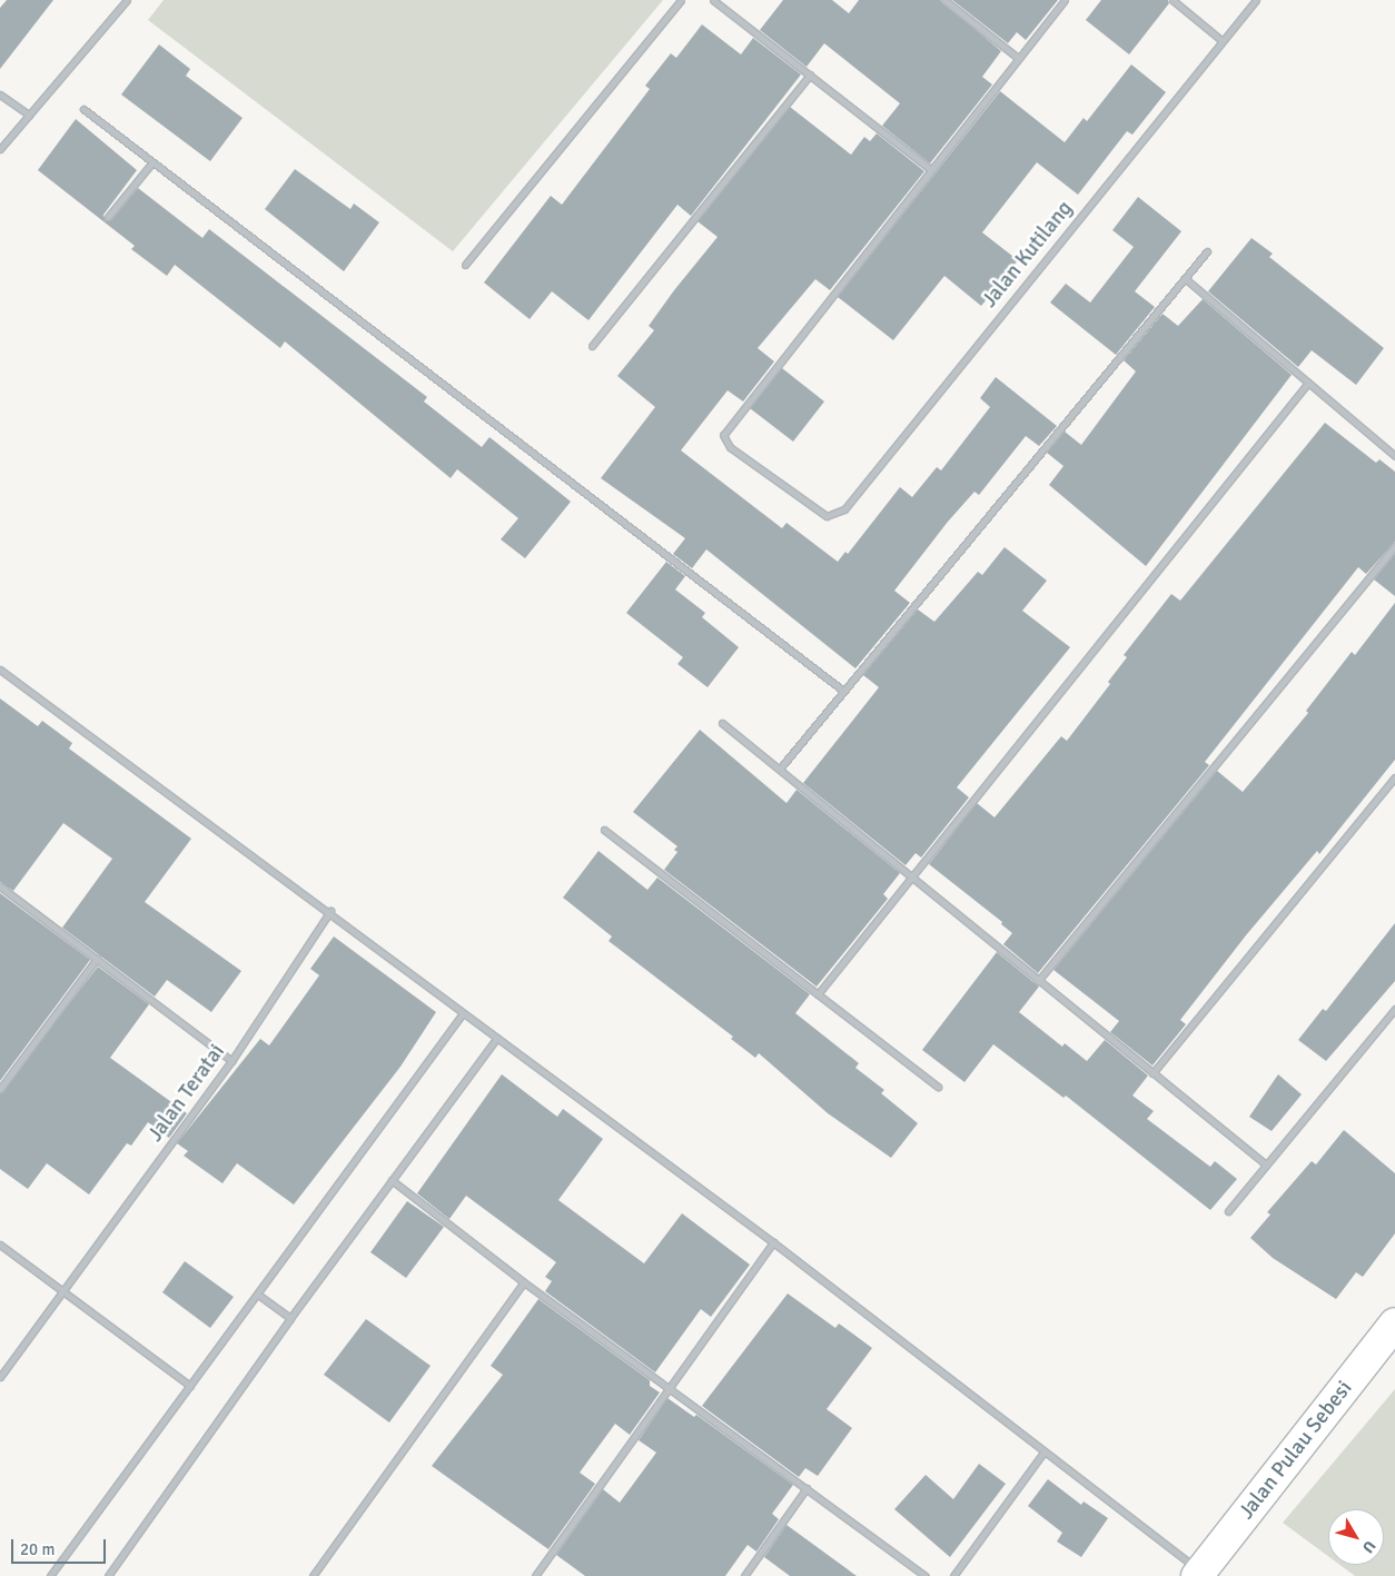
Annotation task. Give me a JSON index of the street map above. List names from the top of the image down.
{
  "streets": {
    "street": ["Jalan Kutilang", "Jalan Teratai", "Jalan Pulau Sebesi"]
  },
  "scale_bar": "20 m",
  "north": "bottom right"
}
